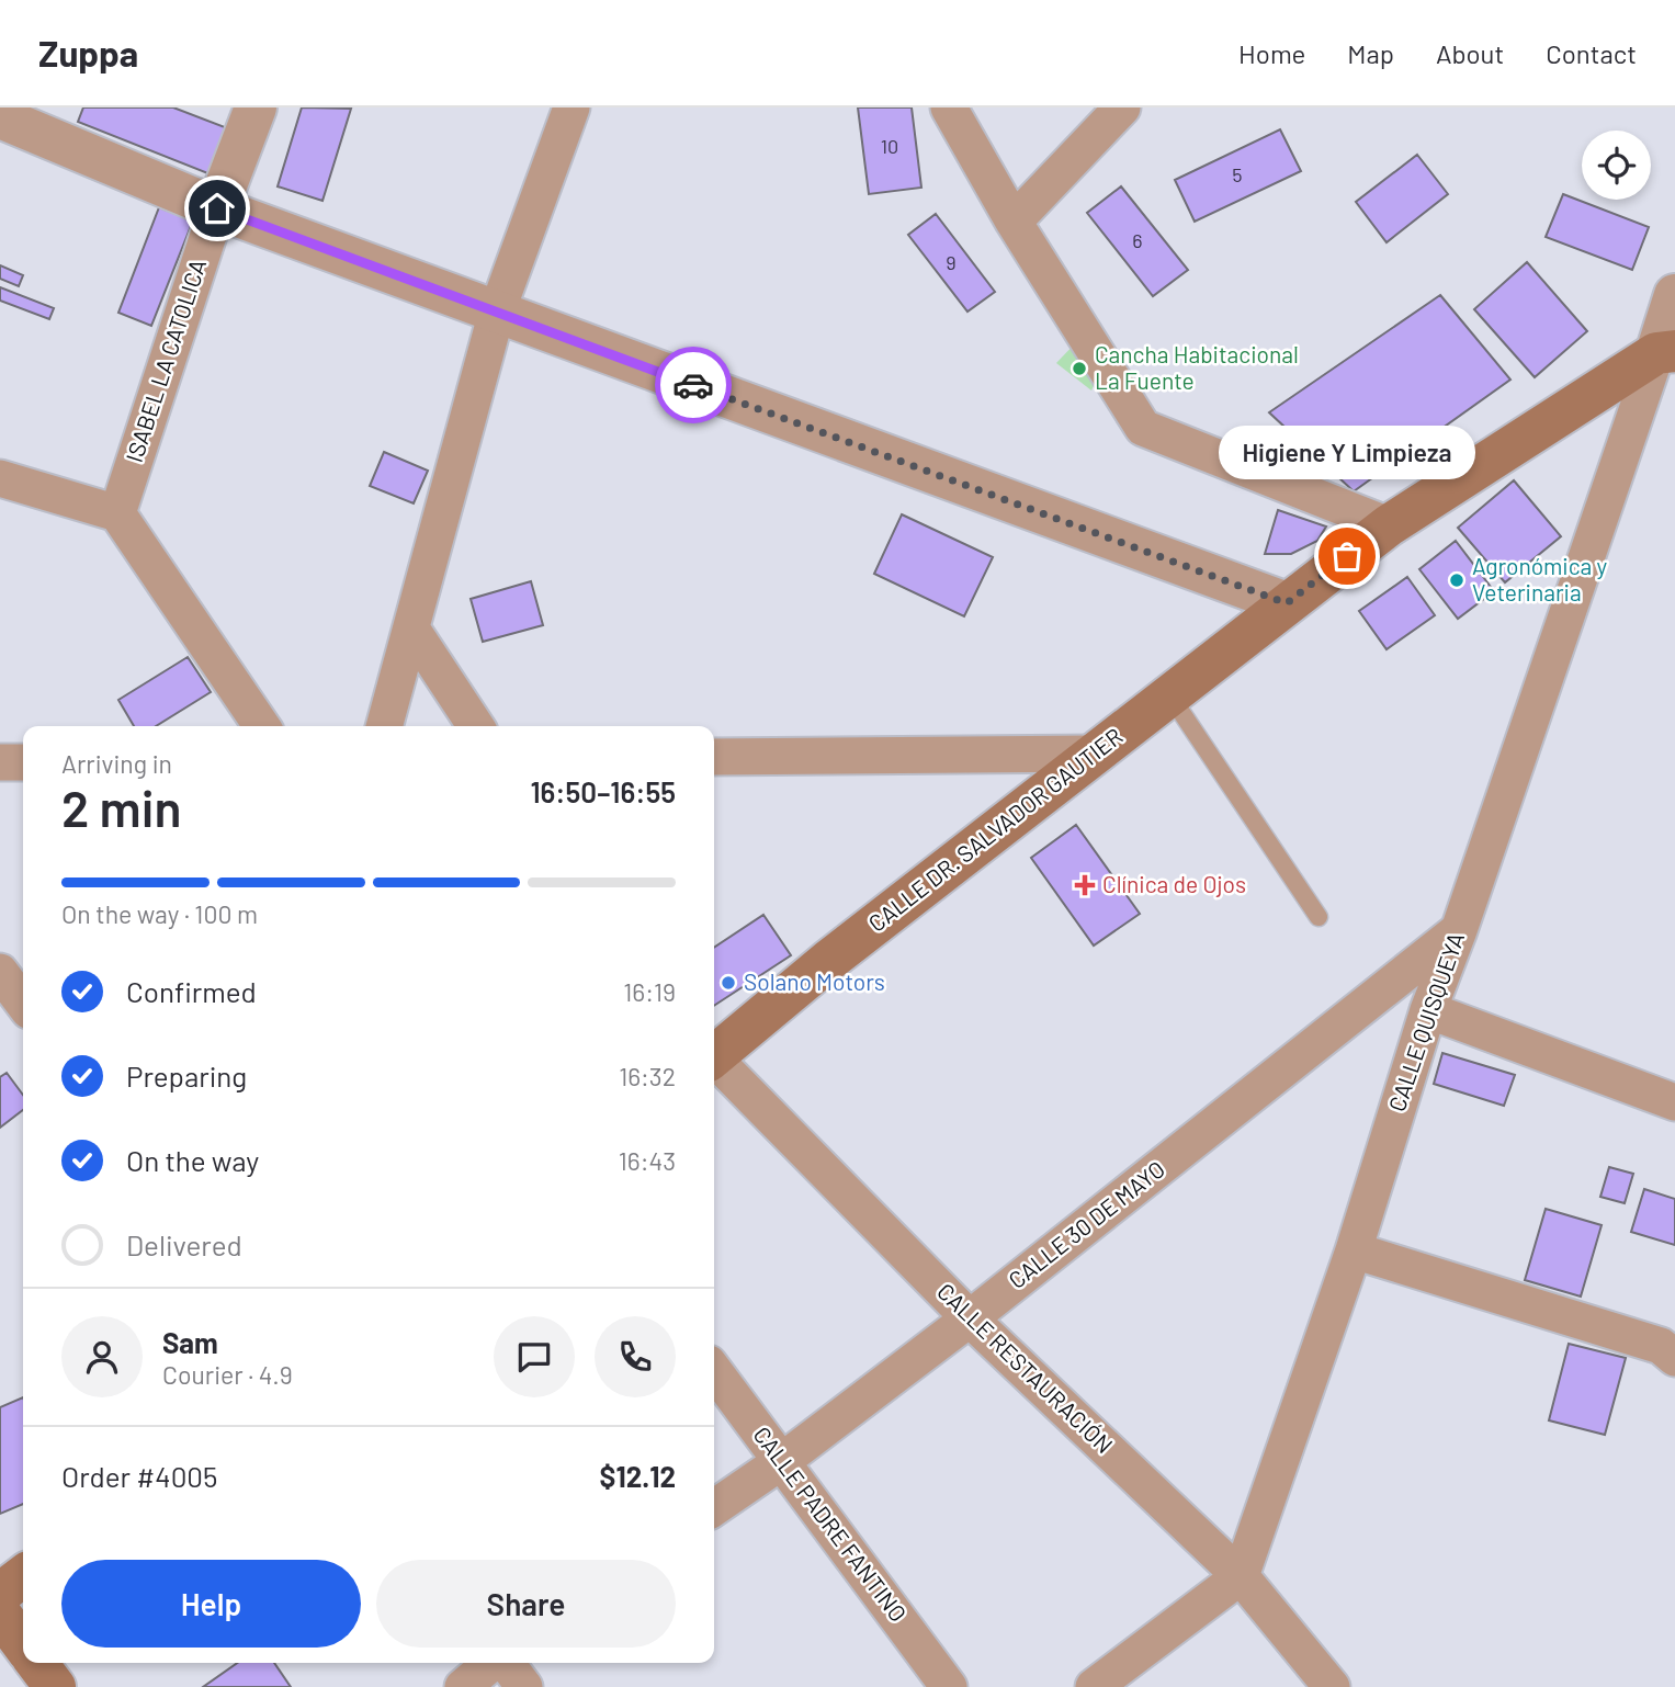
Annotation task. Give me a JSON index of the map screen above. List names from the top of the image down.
{
  "streets": {
    "main road": ["CALLE DR. SALVADOR GAUTIER"],
    "street": [
      "ISABEL LA CATOLICA",
      "CALLE QUISQUEYA",
      "CALLE 30 DE MAYO",
      "CALLE RESTAURACIÓN",
      "CALLE PADRE FANTINO"
    ]
  },
  "crossings": [
    ["CALLE DR. SALVADOR GAUTIER", "CALLE QUISQUEYA"],
    ["CALLE QUISQUEYA", "CALLE 30 DE MAYO"],
    ["CALLE QUISQUEYA", "CALLE RESTAURACIÓN"],
    ["CALLE 30 DE MAYO", "CALLE RESTAURACIÓN"],
    ["CALLE 30 DE MAYO", "CALLE PADRE FANTINO"]
  ],
  "places": {
    "other": [
      "Cancha Habitacional La Fuente",
      "Higiene Y Limpieza",
      "Agronómica y Veterinaria",
      "Solano Motors"
    ],
    "health": ["Clínica de Ojos"]
  },
  "house_numbers": [
    "10",
    "5",
    "6",
    "9"
  ],
  "page": {
    "header": "Zuppa",
    "nav": [
      "Home",
      "Map",
      "About",
      "Contact"
    ],
    "bubble": "Higiene Y Limpieza",
    "heading": ["2 min", "Arriving in", "16:50–16:55"],
    "panel": [
      "Sam",
      "Courier · 4.9",
      "Order #4005",
      "$12.12"
    ],
    "bar": "On the way · 100 m",
    "list": [
      ["Confirmed", "16:19"],
      ["Preparing", "16:32"],
      ["On the way", "16:43"],
      "Delivered"
    ],
    "buttons": ["Help", "Share"]
  }
}
